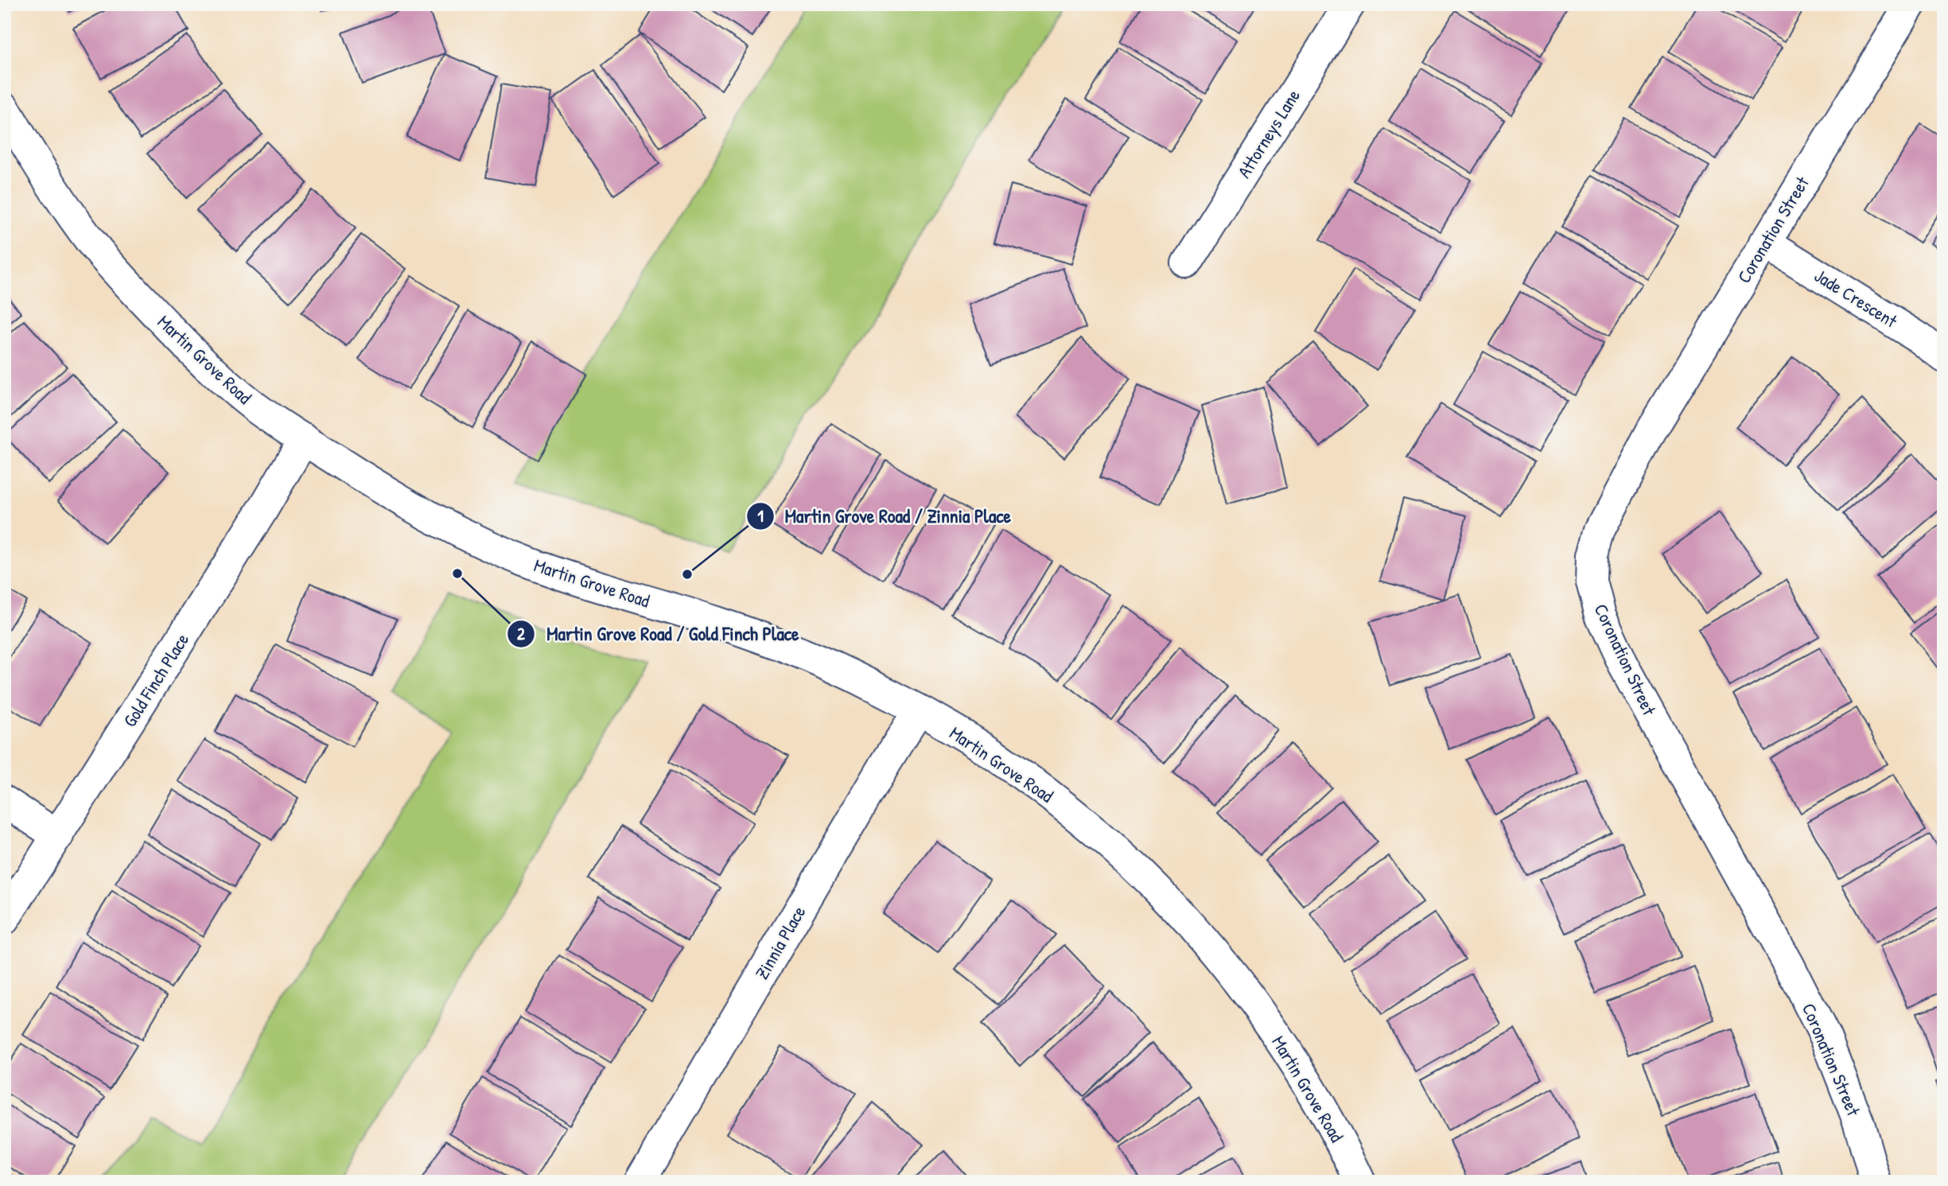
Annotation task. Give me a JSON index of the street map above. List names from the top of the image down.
{
  "streets": {
    "street": [
      "Attorneys Lane",
      "Coronation Street",
      "Jade Crescent",
      "Martin Grove Road",
      "Gold Finch Place",
      "Zinnia Place"
    ]
  },
  "crossings": [
    ["Coronation Street", "Jade Crescent"],
    ["Martin Grove Road", "Gold Finch Place"],
    ["Martin Grove Road", "Zinnia Place"]
  ],
  "places": ["Martin Grove Road / Gold Finch Place", "Martin Grove Road / Zinnia Place"]
}
